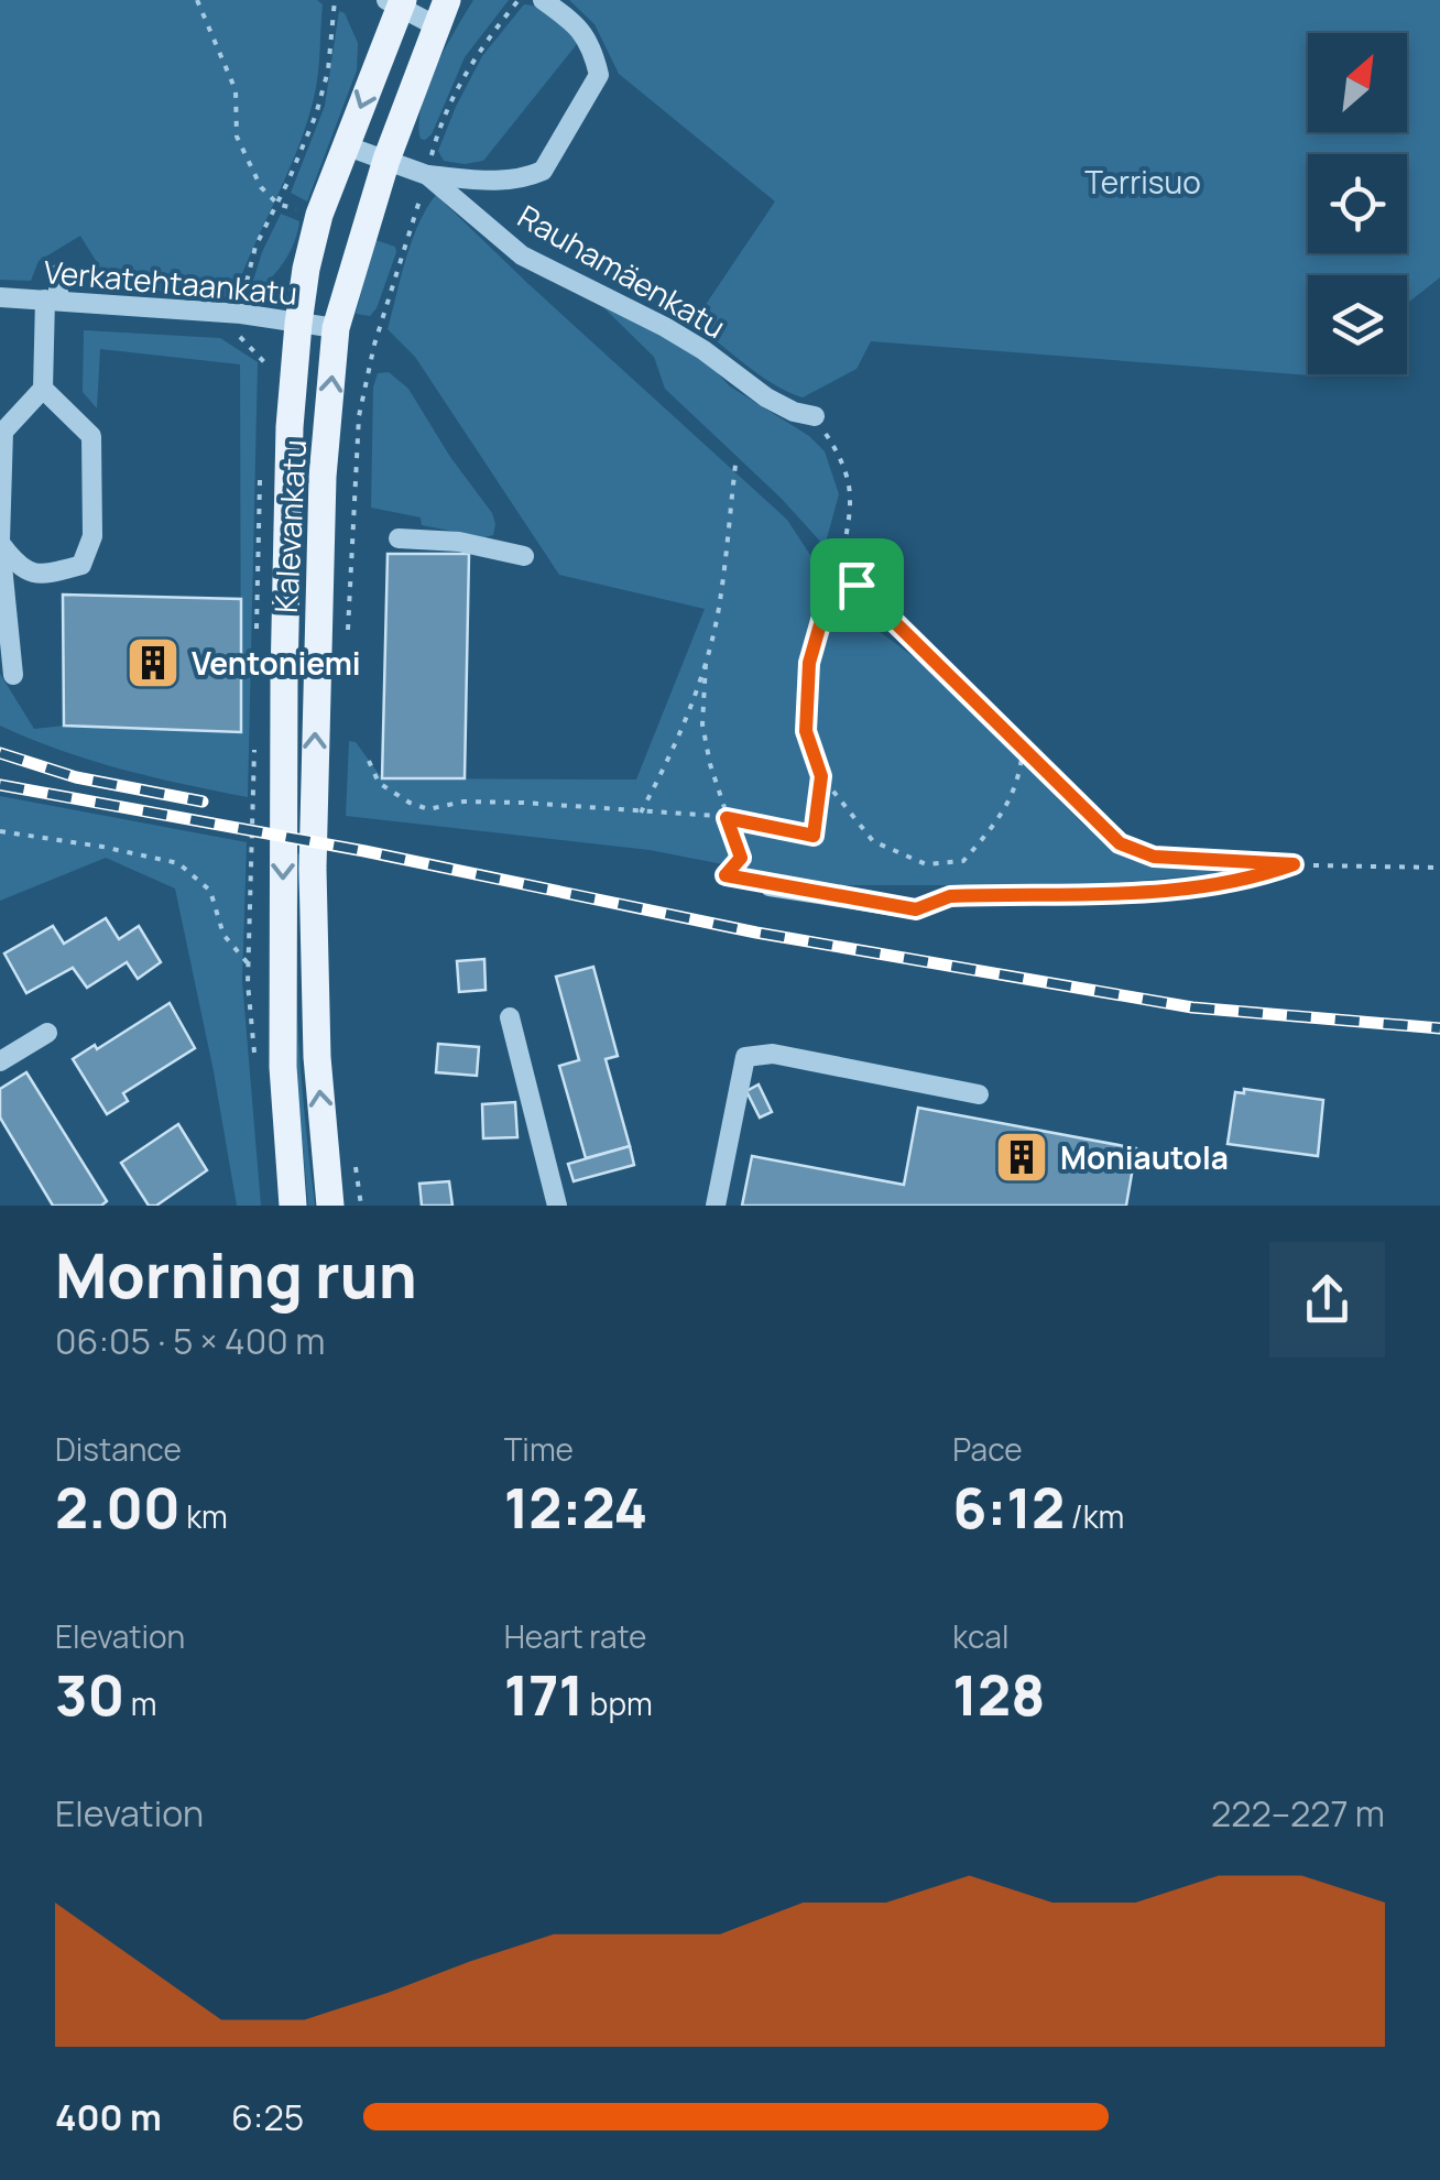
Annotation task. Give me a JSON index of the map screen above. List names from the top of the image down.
{
  "streets": {
    "main road": ["Kalevankatu"],
    "street": ["Rauhamäenkatu", "Verkatehtaankatu"]
  },
  "crossings": [
    ["Rauhamäenkatu", "Kalevankatu"],
    ["Verkatehtaankatu", "Kalevankatu"]
  ],
  "parks": ["Terrisuo"],
  "places": {
    "building": ["Ventoniemi", "Moniautola"]
  },
  "north": "top right",
  "page": {
    "heading": ["Morning run", "06:05 · 5 × 400 m"],
    "stats": [
      ["Distance", "2.00 km"],
      ["Time", "12:24"],
      ["Pace", "6:12 /km"],
      ["Elevation", "30 m"],
      ["Heart rate", "171 bpm"],
      ["kcal", "128"]
    ],
    "chart": ["Elevation", "222–227 m"],
    "list": [
      {
        "name": "400 m",
        "note": "6:25"
      }
    ]
  }
}
